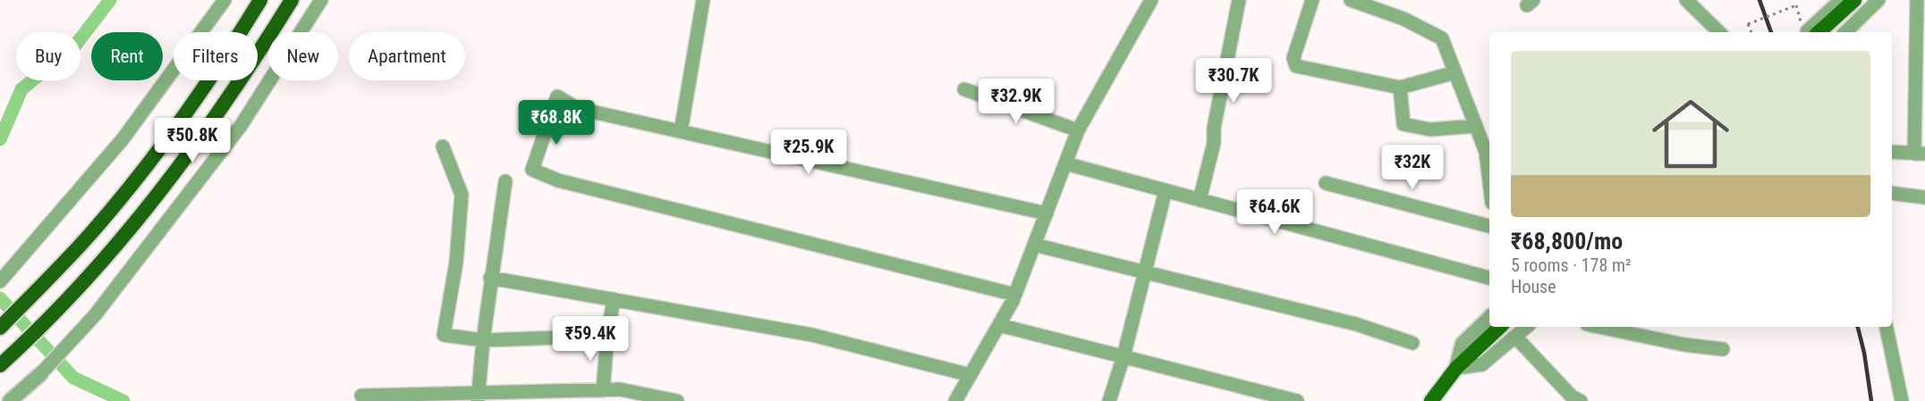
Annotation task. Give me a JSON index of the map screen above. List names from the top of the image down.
{
  "page": {
    "chip": [
      "Buy",
      "Rent",
      "Filters",
      "New",
      "Apartment"
    ],
    "list": [
      {
        "name": "₹68,800/mo",
        "note": "5 rooms · 178 m² · House"
      }
    ],
    "price": [
      "₹30.7K",
      "₹32.9K",
      "₹68.8K",
      "₹50.8K",
      "₹25.9K",
      "₹32K",
      "₹64.6K",
      "₹59.4K"
    ]
  }
}
